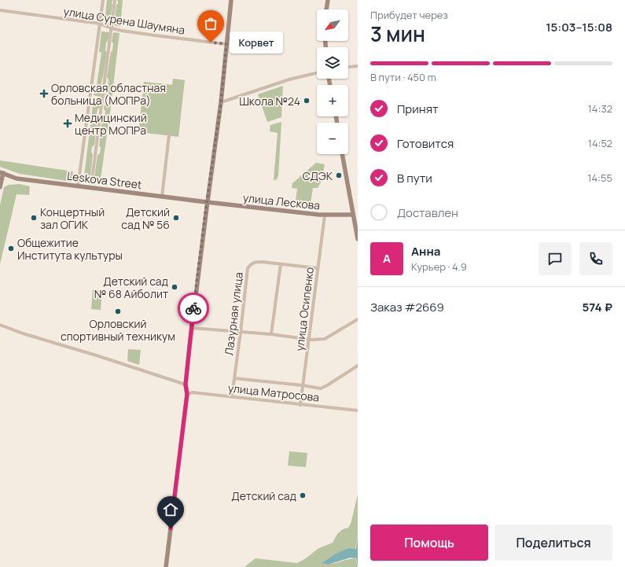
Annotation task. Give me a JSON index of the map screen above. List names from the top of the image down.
{
  "streets": {
    "main road": ["Leskova Street", "улица Лескова"],
    "street": [
      "улица Сурена Шаумяна",
      "улица Осипенко",
      "Лазурная улица",
      "улица Матросова"
    ]
  },
  "crossings": [
    ["Leskova Street", "улица Лескова"],
    ["улица Лескова", "улица Осипенко"],
    ["улица Осипенко", "Лазурная улица"],
    ["улица Осипенко", "улица Матросова"],
    ["Лазурная улица", "улица Матросова"]
  ],
  "places": {
    "other": [
      "Корвет",
      "Школа №24",
      "СДЭК",
      "Концертный зал ОГИК",
      "Детский сад № 56",
      "Общежитие Института культуры",
      "Детский сад № 68 Айболит",
      "Орловский спортивный техникум",
      "Детский сад"
    ],
    "health": ["Орловская областная больница (МОПРа)", "Медицинский центр МОПРа"]
  },
  "north": "bottom left",
  "page": {
    "heading": ["3 мин", "Прибудет через", "15:03–15:08"],
    "panel": [
      "Анна",
      "Курьер · 4.9",
      "Заказ #2669",
      "574 ₽"
    ],
    "map_buttons": ["+", "−"],
    "bubble": "Корвет",
    "bar": "В пути · 450 m",
    "list": [
      ["Принят", "14:32"],
      ["Готовится", "14:52"],
      ["В пути", "14:55"],
      "Доставлен"
    ],
    "round": "А",
    "buttons": ["Помощь", "Поделиться"]
  }
}
